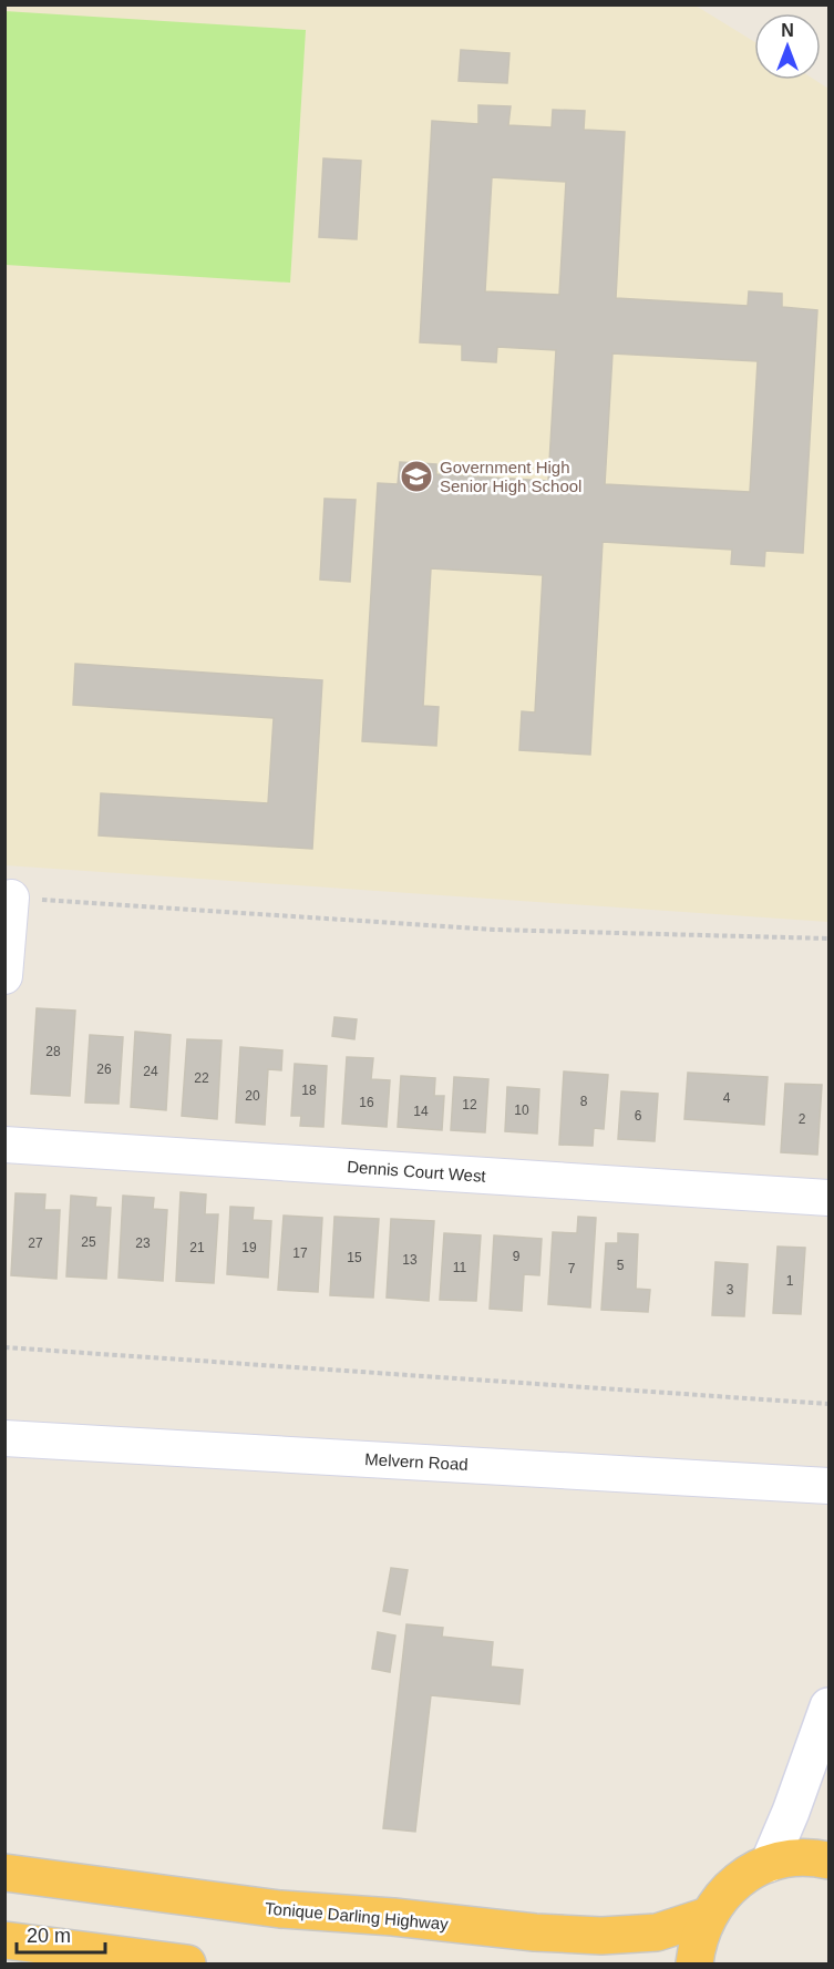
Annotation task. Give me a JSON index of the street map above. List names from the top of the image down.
{
  "streets": {
    "highway": ["Tonique Darling Highway"],
    "street": ["Dennis Court West", "Melvern Road"]
  },
  "places": {
    "school or university": ["Government High Senior High School"]
  },
  "house_numbers": [
    "28",
    "26",
    "24",
    "22",
    "18",
    "20",
    "4",
    "8",
    "16",
    "12",
    "10",
    "14",
    "6",
    "2",
    "25",
    "27",
    "23",
    "21",
    "19",
    "17",
    "9",
    "15",
    "13",
    "5",
    "11",
    "7",
    "1",
    "3"
  ],
  "scale_bar": "20 m",
  "north": "top"
}
